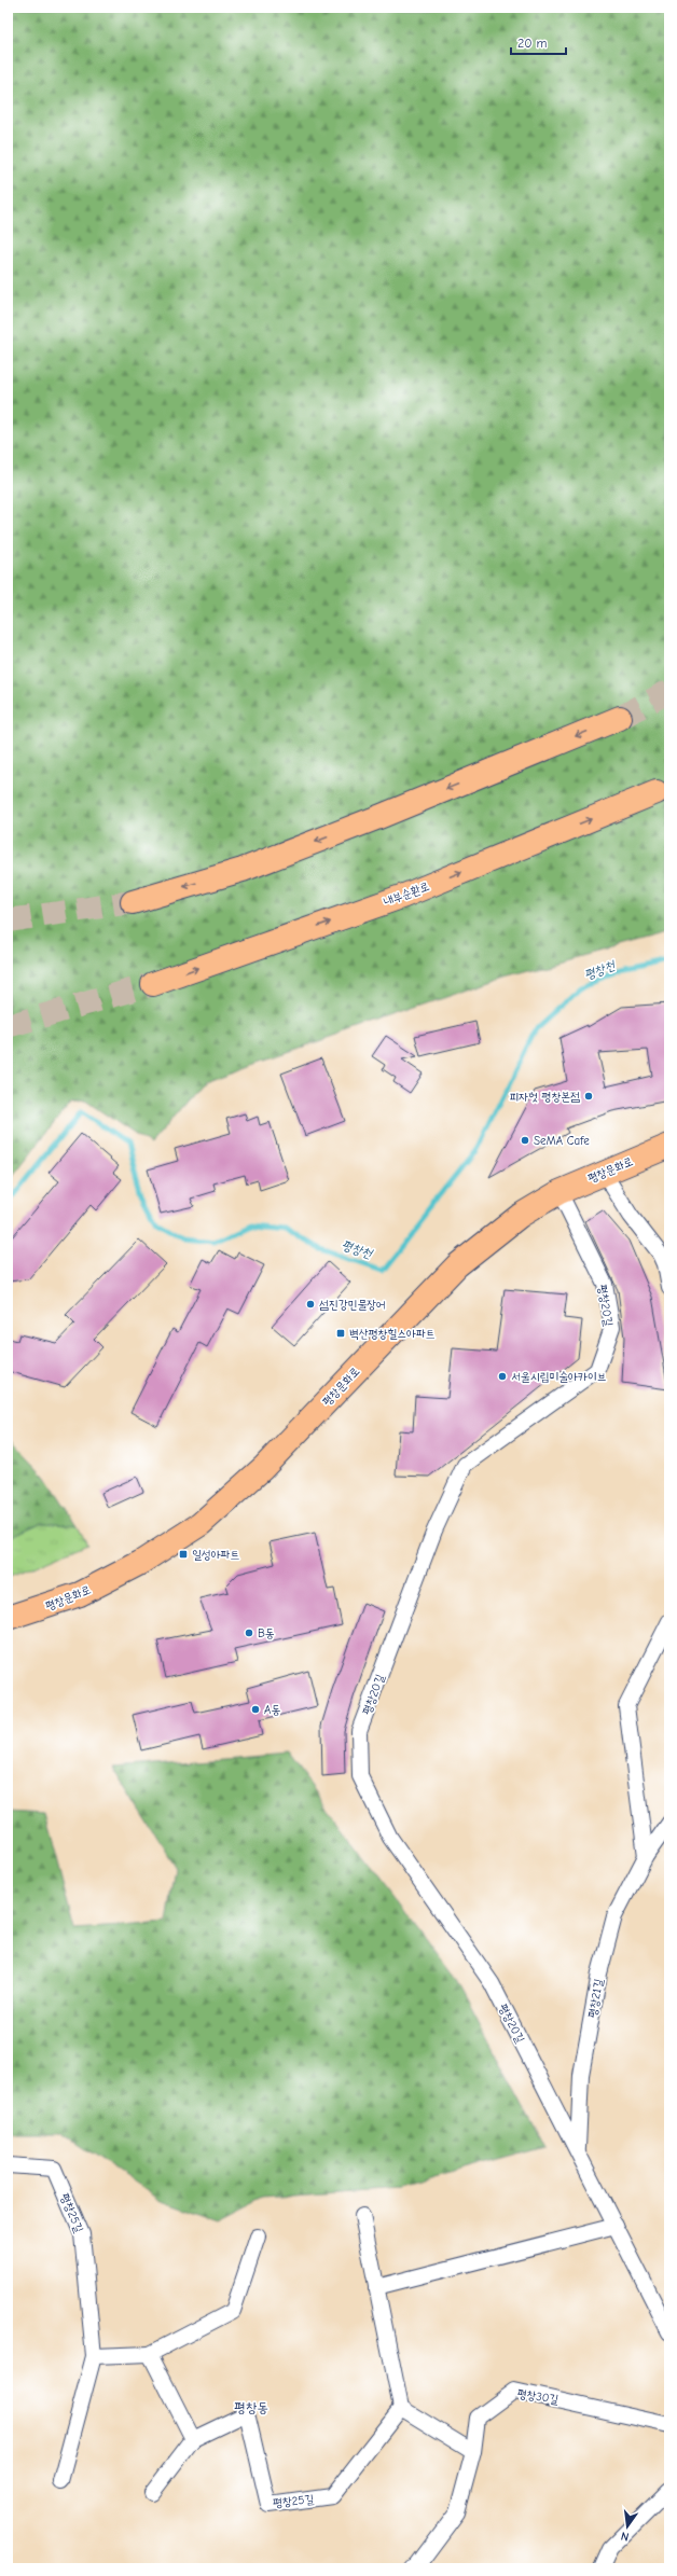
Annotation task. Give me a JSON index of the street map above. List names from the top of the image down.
{
  "streets": {
    "main road": ["내부순환로", "평창문화로"],
    "street": [
      "평창20길",
      "평창21길",
      "평창25길",
      "평창30길"
    ]
  },
  "crossings": [
    ["평창문화로", "평창20길"],
    ["평창20길", "평창21길"]
  ],
  "districts": ["평창동"],
  "water": ["평창천"],
  "places": {
    "other": [
      "피자헛 평창본점",
      "SeMA Cafe",
      "섬진강민물장어",
      "서울시립미술아카이브",
      "B동",
      "A동"
    ],
    "transit": ["벽산평창힐스아파트", "일성아파트"]
  },
  "scale_bar": "20 m",
  "north": "bottom"
}
